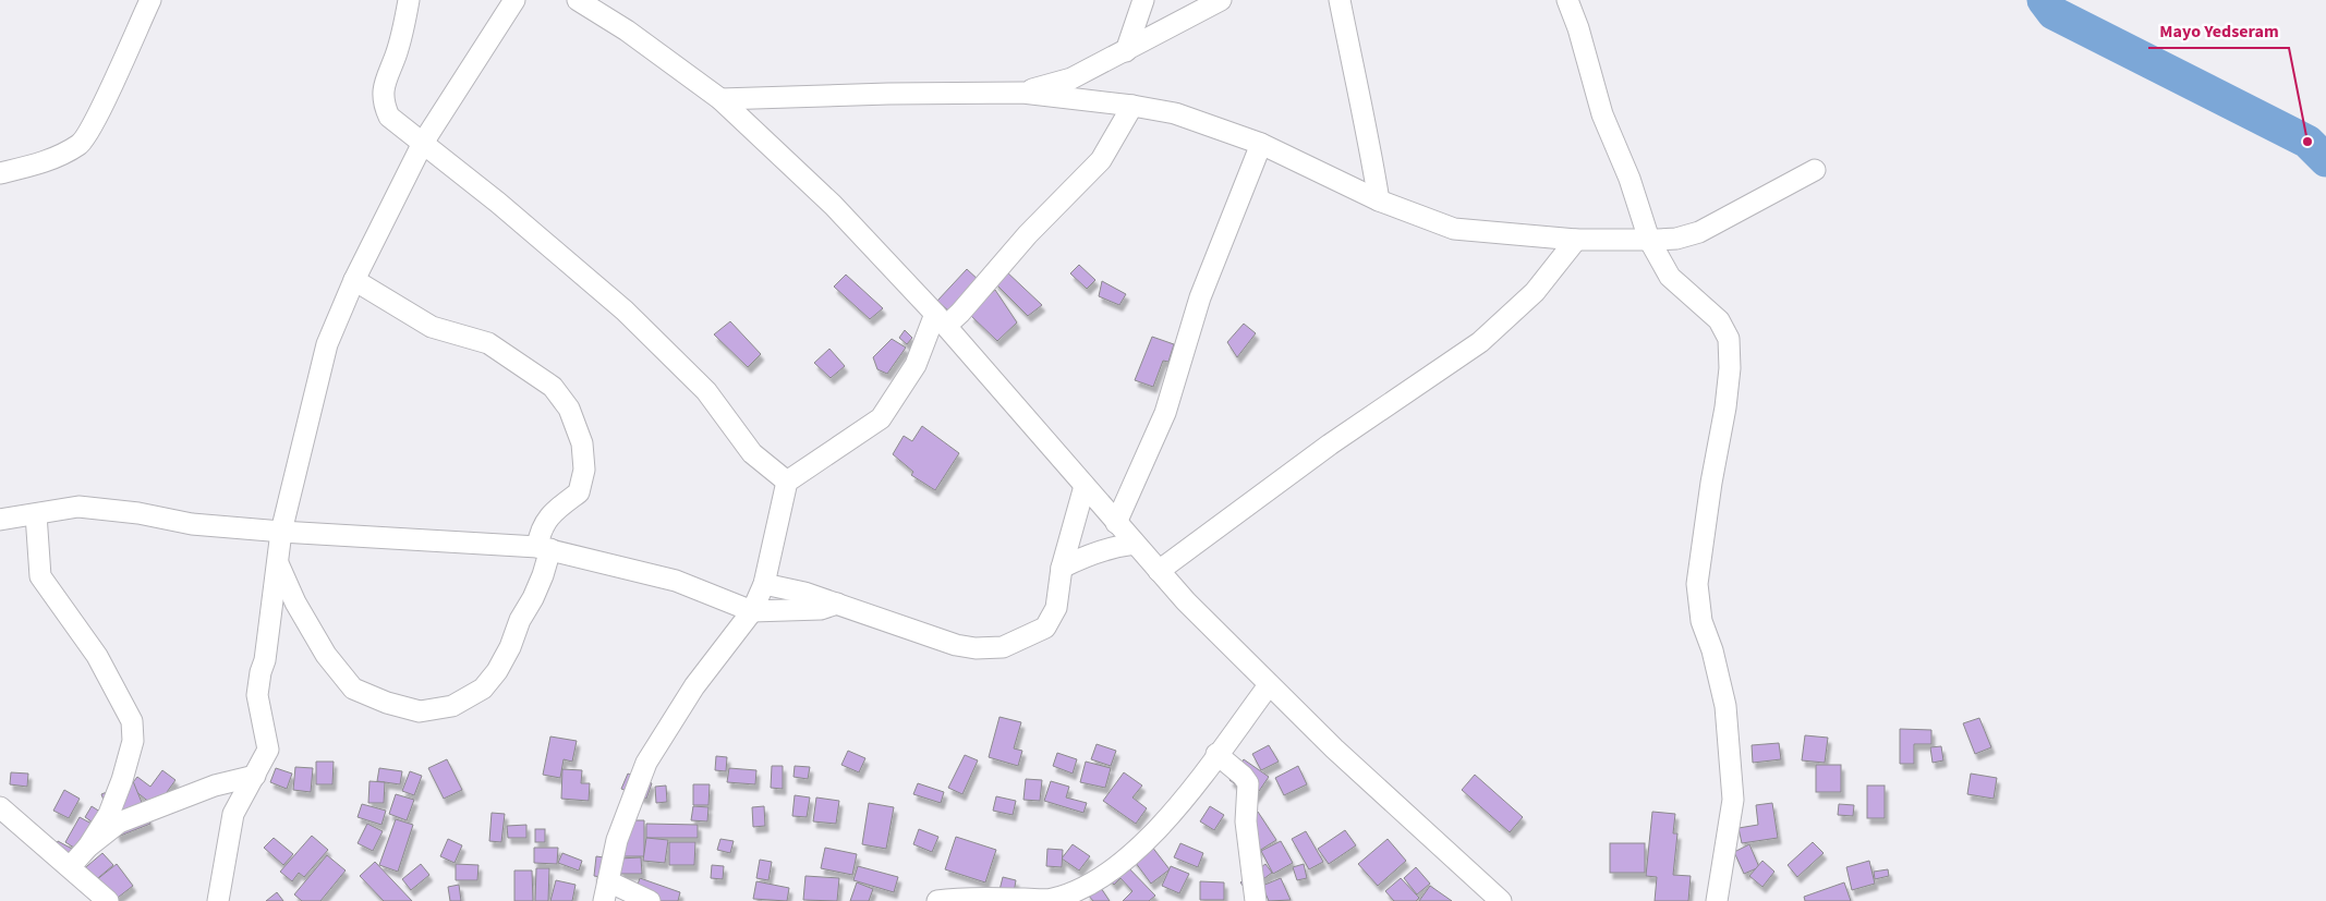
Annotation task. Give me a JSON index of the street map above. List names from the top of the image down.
{
  "places": ["Mayo Yedseram"]
}
